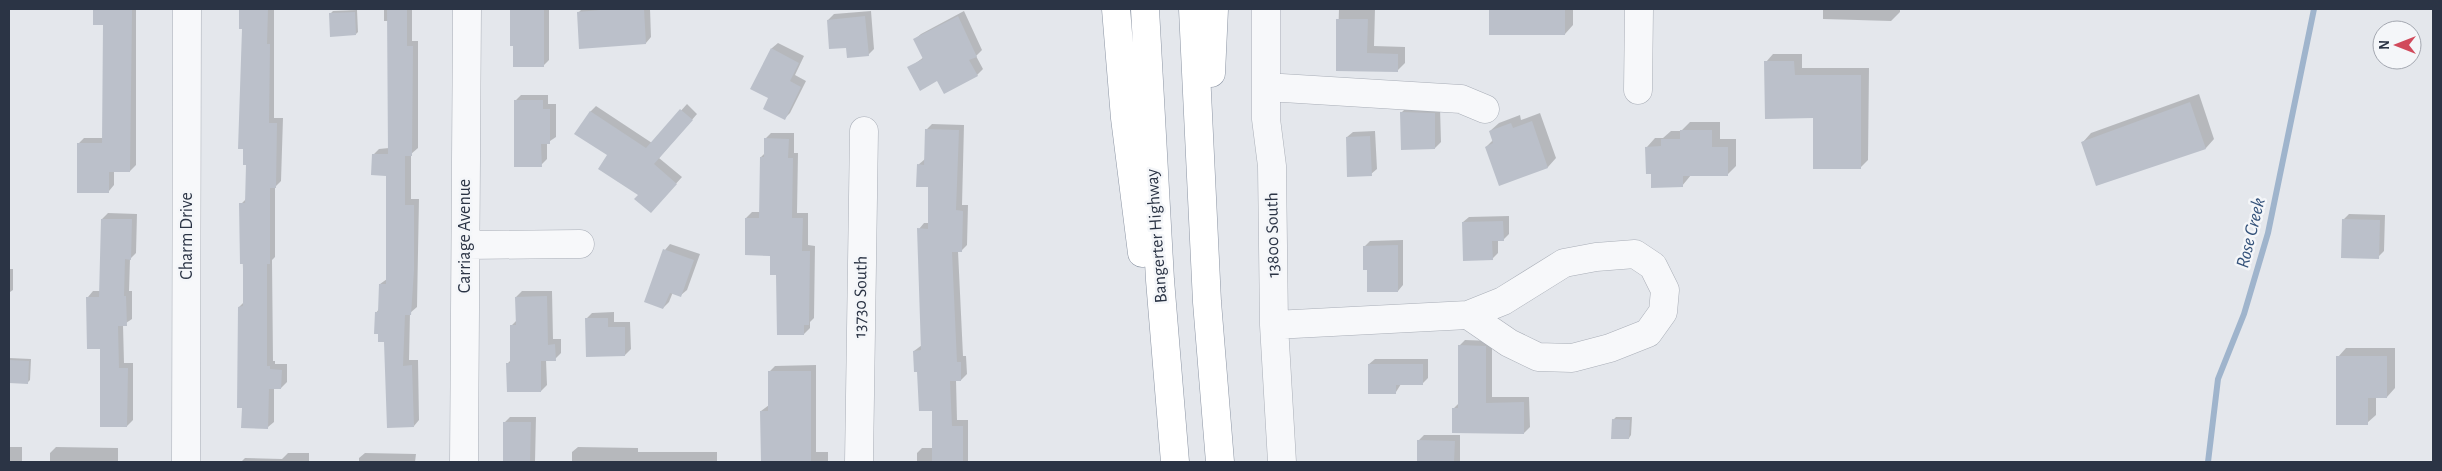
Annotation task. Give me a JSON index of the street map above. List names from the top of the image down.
{
  "streets": {
    "highway": ["Bangerter Highway"],
    "street": [
      "13800 South",
      "Charm Drive",
      "Carriage Avenue",
      "13730 South"
    ]
  },
  "water": ["Rose Creek"],
  "north": "left"
}
